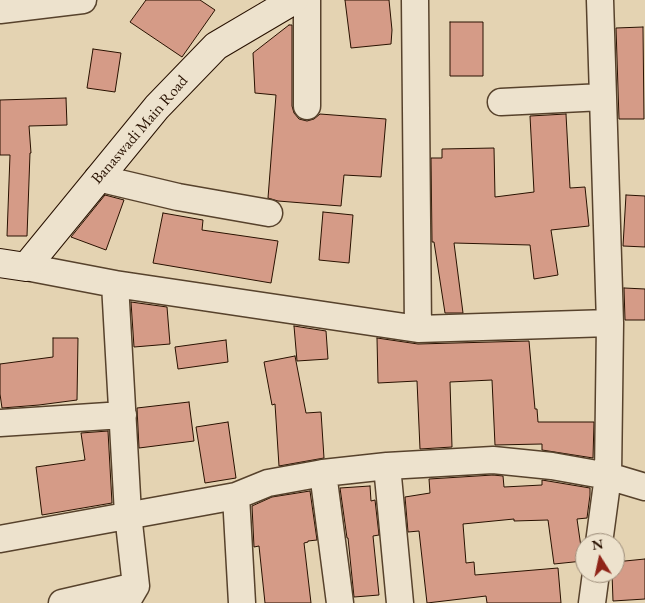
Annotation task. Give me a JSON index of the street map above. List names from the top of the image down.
{
  "streets": {
    "main road": ["Banaswadi Main Road"]
  },
  "north": "top"
}
